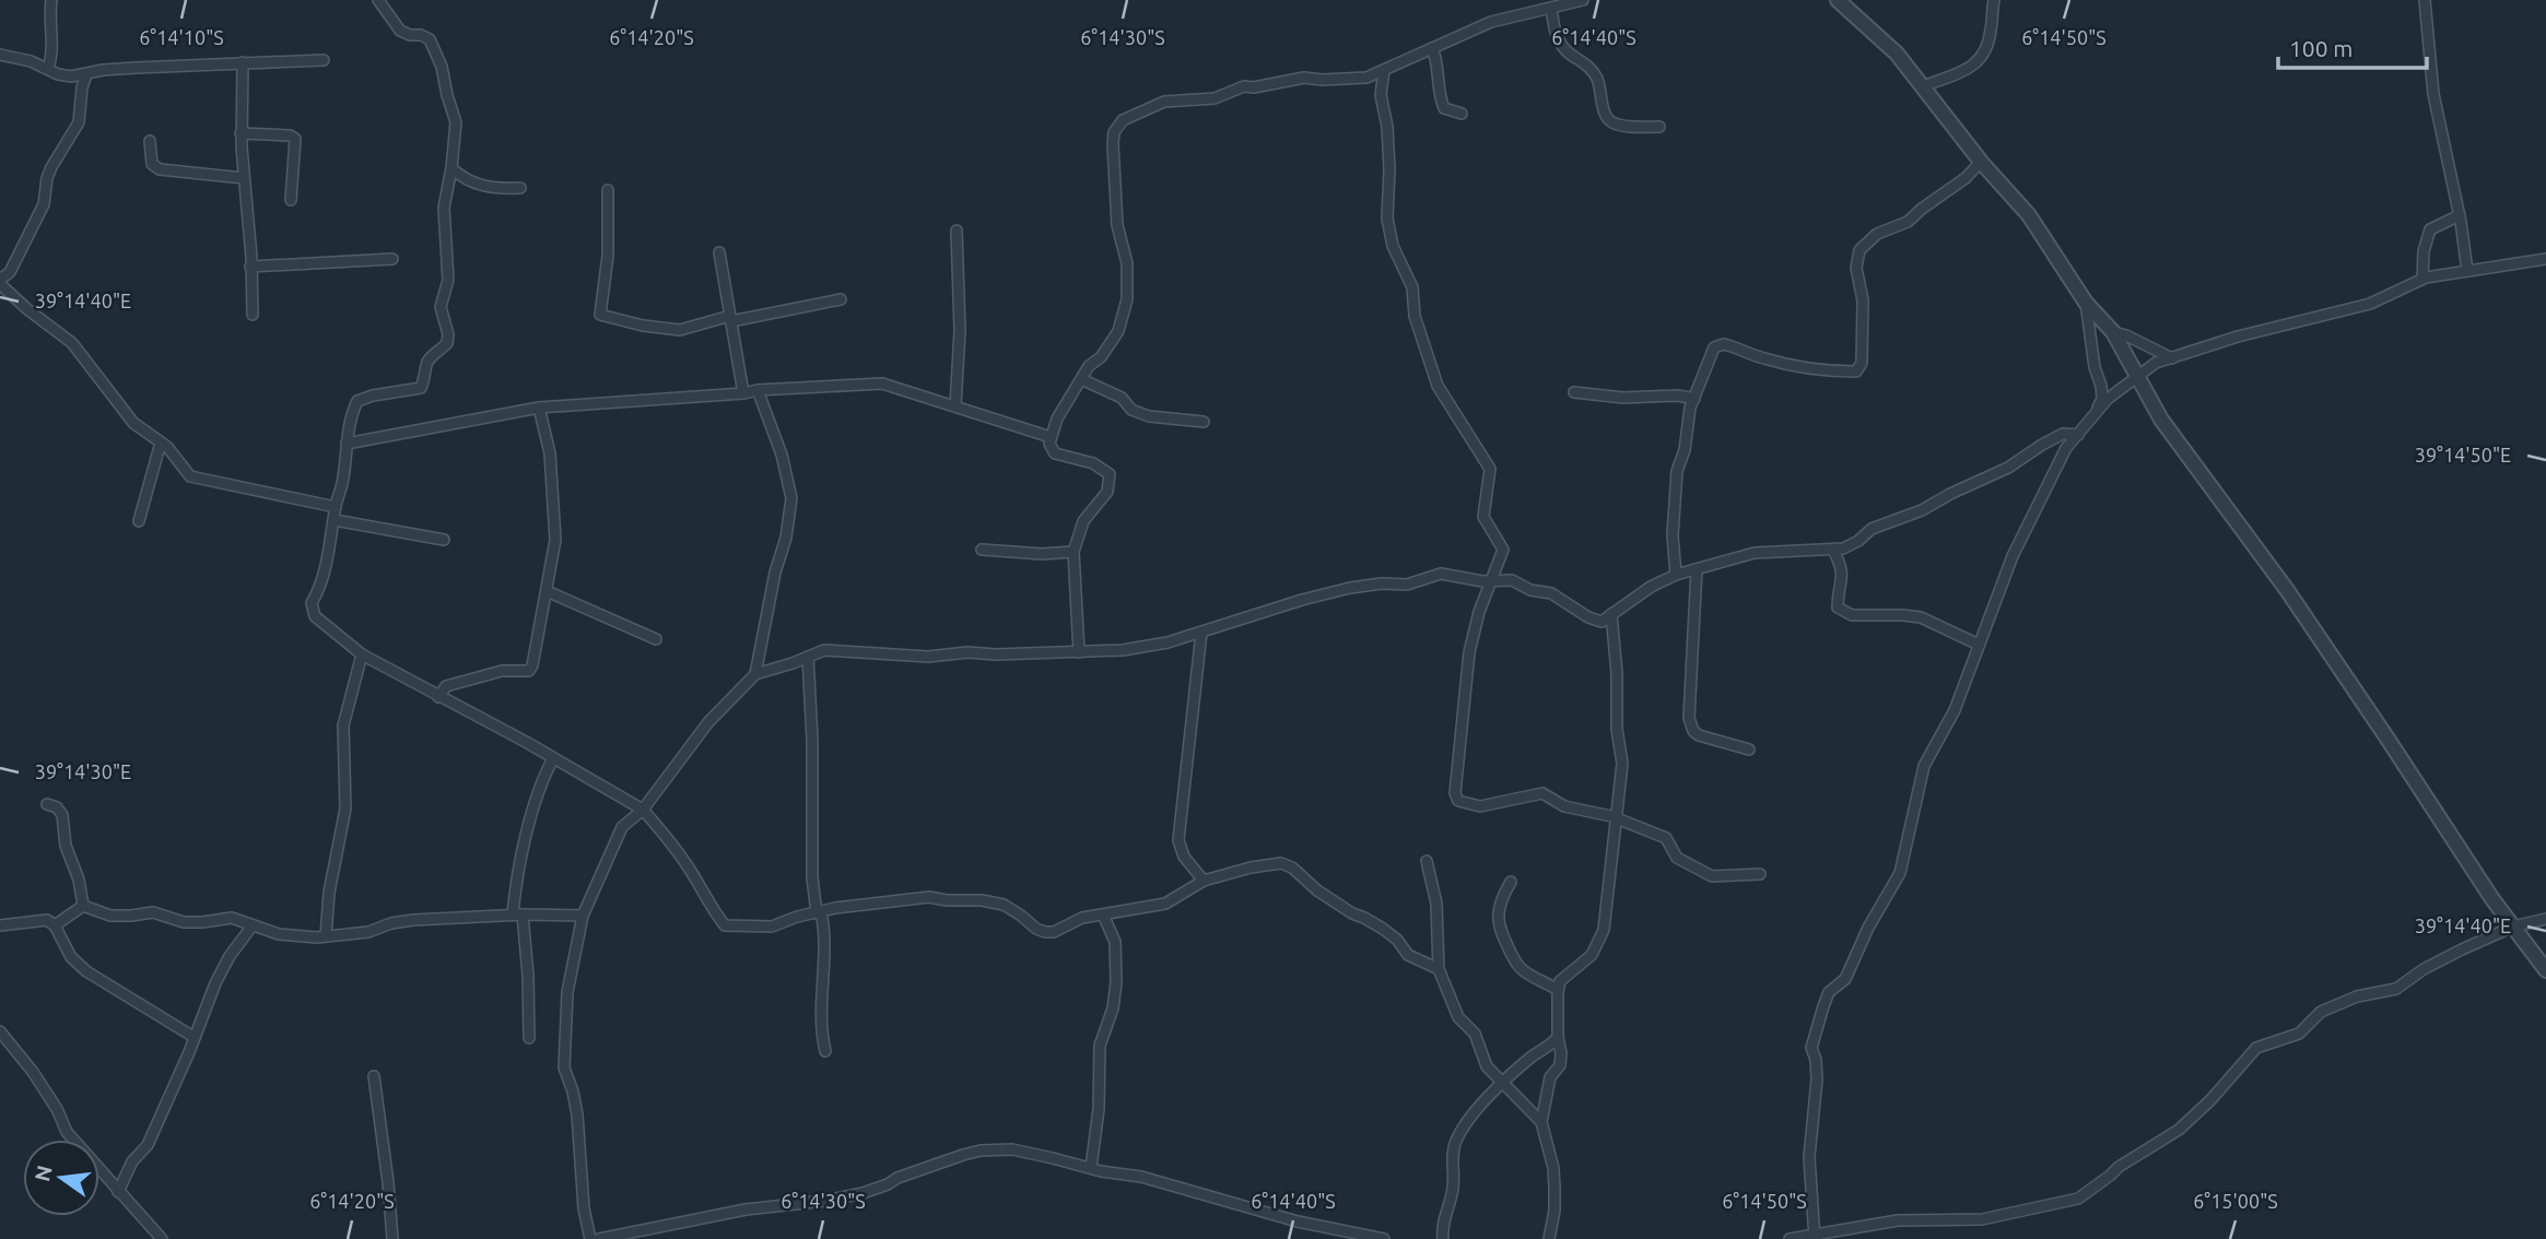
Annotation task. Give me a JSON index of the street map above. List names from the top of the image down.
{
  "scale_bar": "100 m",
  "north": "left",
  "coordinates": [
    "6°14'10\"S",
    "6°14'20\"S",
    "6°14'30\"S",
    "6°14'40\"S",
    "6°14'50\"S",
    "39°14'40\"E",
    "39°14'50\"E",
    "39°14'30\"E",
    "6°15'00\"S"
  ]
}
